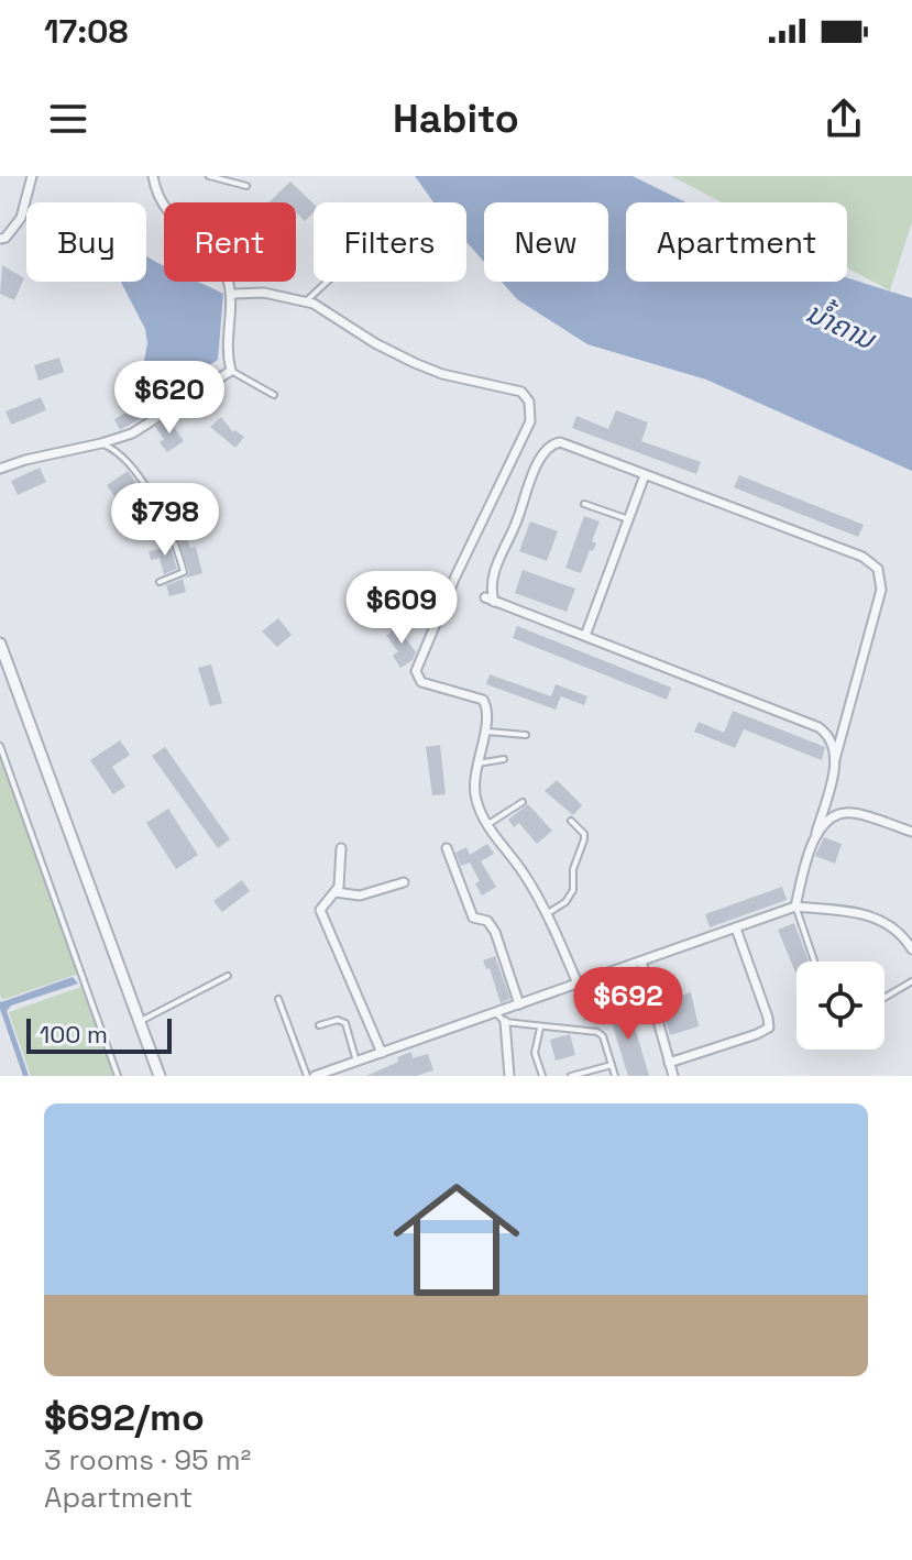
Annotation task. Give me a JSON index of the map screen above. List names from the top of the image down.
{
  "water": ["ນ້ຳຄານ"],
  "scale_bar": "100 m",
  "page": {
    "status": "17:08",
    "header": "Habito",
    "chip": [
      "Buy",
      "Rent",
      "Filters",
      "New",
      "Apartment"
    ],
    "price": [
      "$620",
      "$798",
      "$609",
      "$692"
    ],
    "scale": "100 m",
    "list": [
      {
        "name": "$692/mo",
        "note": "3 rooms · 95 m² · Apartment"
      }
    ]
  }
}
